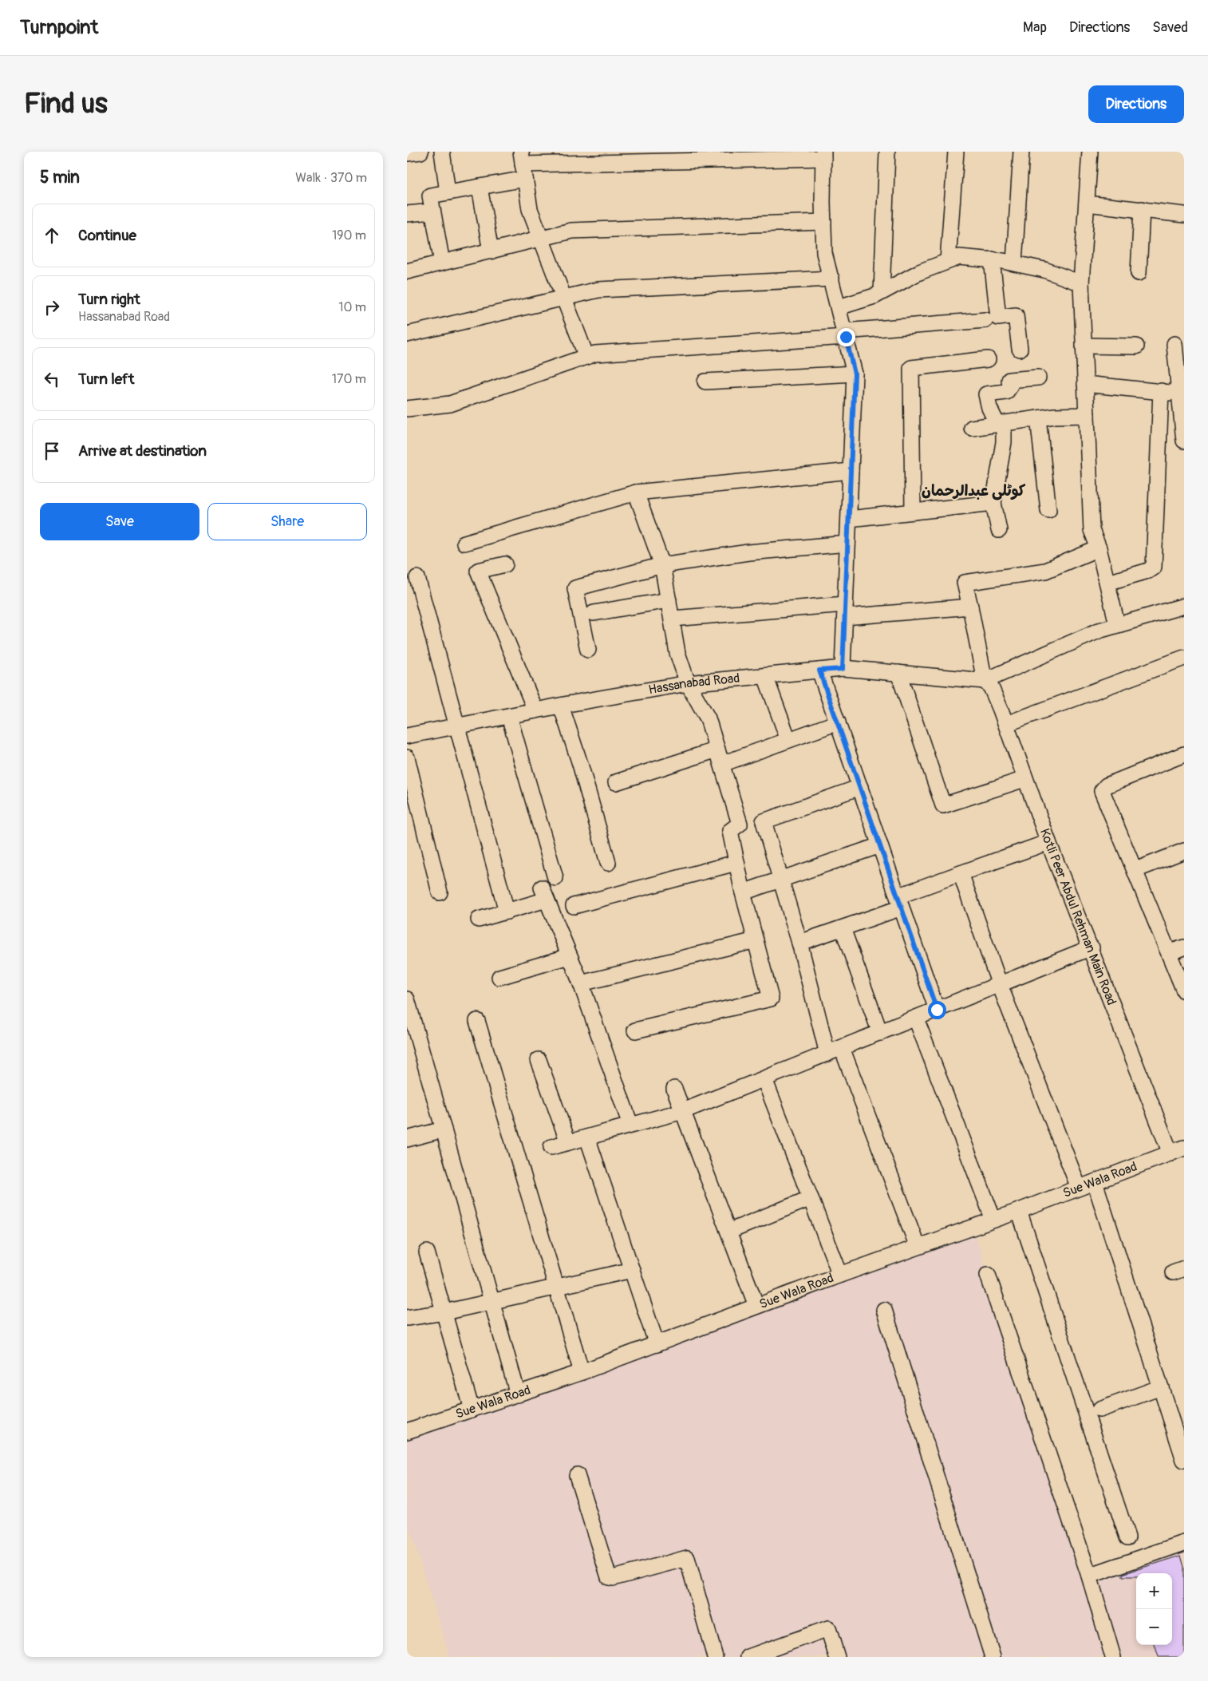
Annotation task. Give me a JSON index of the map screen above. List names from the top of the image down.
{
  "streets": {
    "street": ["Hassanabad Road", "Kotli Peer Abdul Rehman Main Road", "Sue Wala Road"]
  },
  "crossings": [
    ["Hassanabad Road", "Kotli Peer Abdul Rehman Main Road"],
    ["Kotli Peer Abdul Rehman Main Road", "Sue Wala Road"]
  ],
  "districts": ["کوٹلی عبدالرحمان"],
  "page": {
    "header": "Turnpoint",
    "nav": ["Map", "Directions", "Saved"],
    "buttons": [
      "Directions",
      ["Save", "Share"]
    ],
    "title": "Find us",
    "heading": ["5 min", "Walk · 370 m"],
    "list": [
      ["Continue", "190 m"],
      ["Turn right", "Hassanabad Road", "10 m"],
      ["Turn left", "170 m"],
      "Arrive at destination"
    ],
    "map_buttons": ["+", "−"]
  }
}
